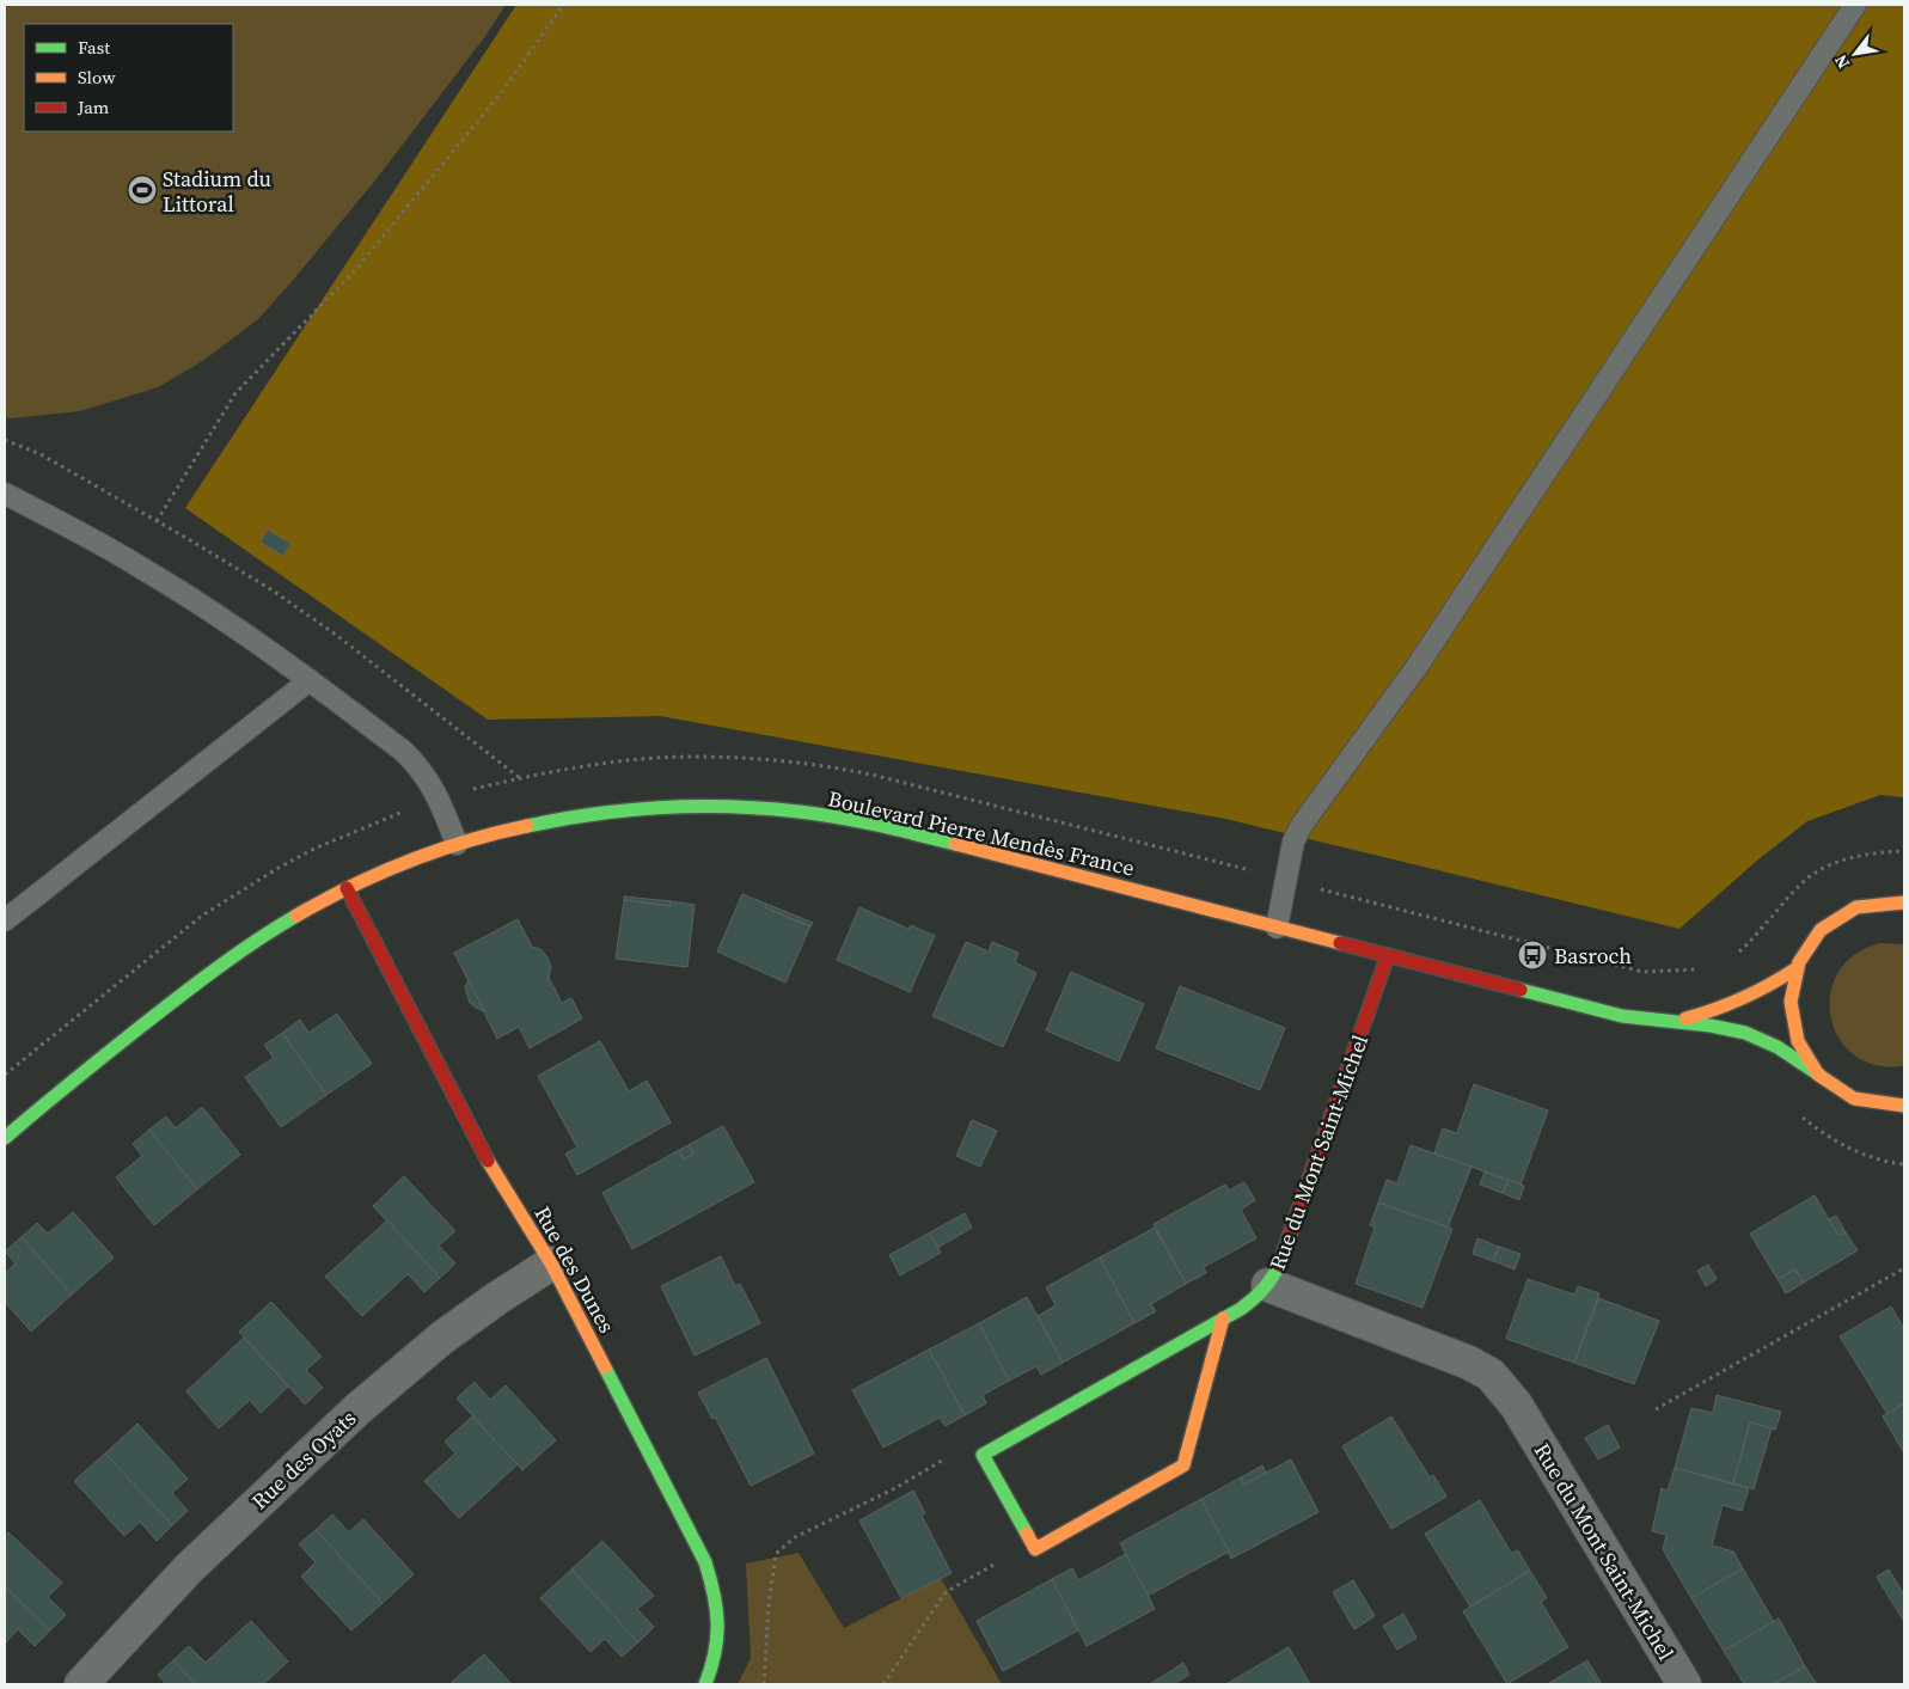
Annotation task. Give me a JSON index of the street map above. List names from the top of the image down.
{
  "streets": {
    "street": [
      "Boulevard Pierre Mendès France",
      "Rue du Mont Saint-Michel",
      "Rue des Dunes",
      "Rue des Oyats"
    ]
  },
  "crossings": [
    ["Boulevard Pierre Mendès France", "Rue du Mont Saint-Michel"],
    ["Boulevard Pierre Mendès France", "Rue des Dunes"],
    ["Rue des Dunes", "Rue des Oyats"]
  ],
  "places": {
    "sports": ["Stadium du Littoral"],
    "bus stop": ["Basroch"]
  },
  "legend": ["Fast", "Slow", "Jam"],
  "north": "bottom left"
}
